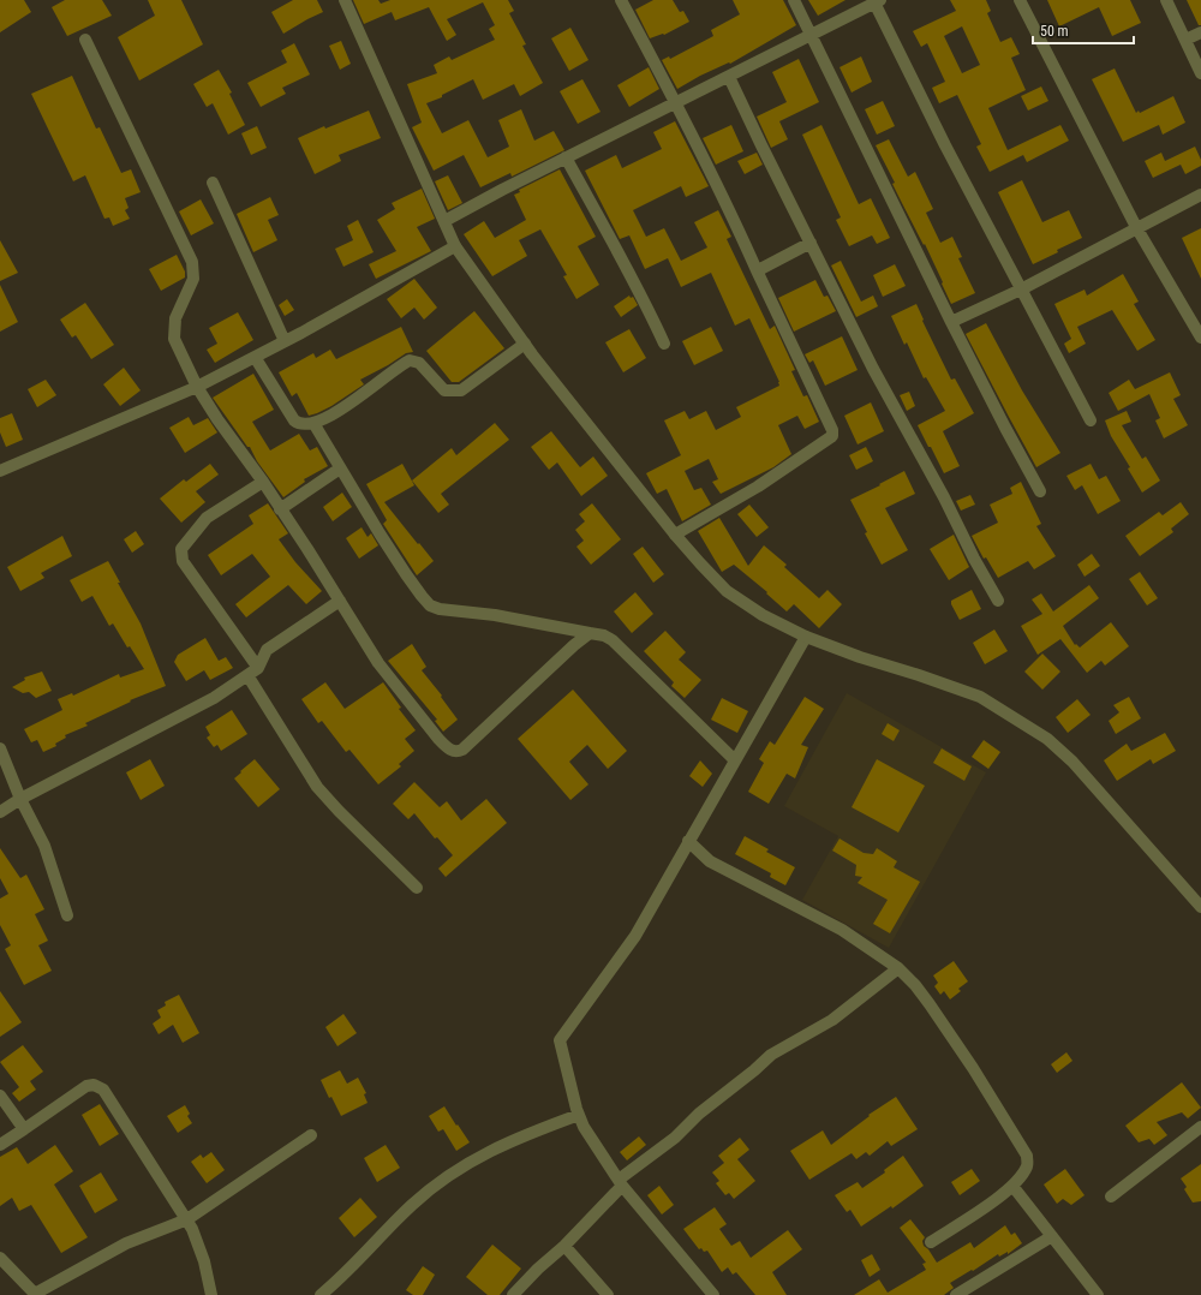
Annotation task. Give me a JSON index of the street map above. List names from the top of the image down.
{
  "scale_bar": "50 m"
}
